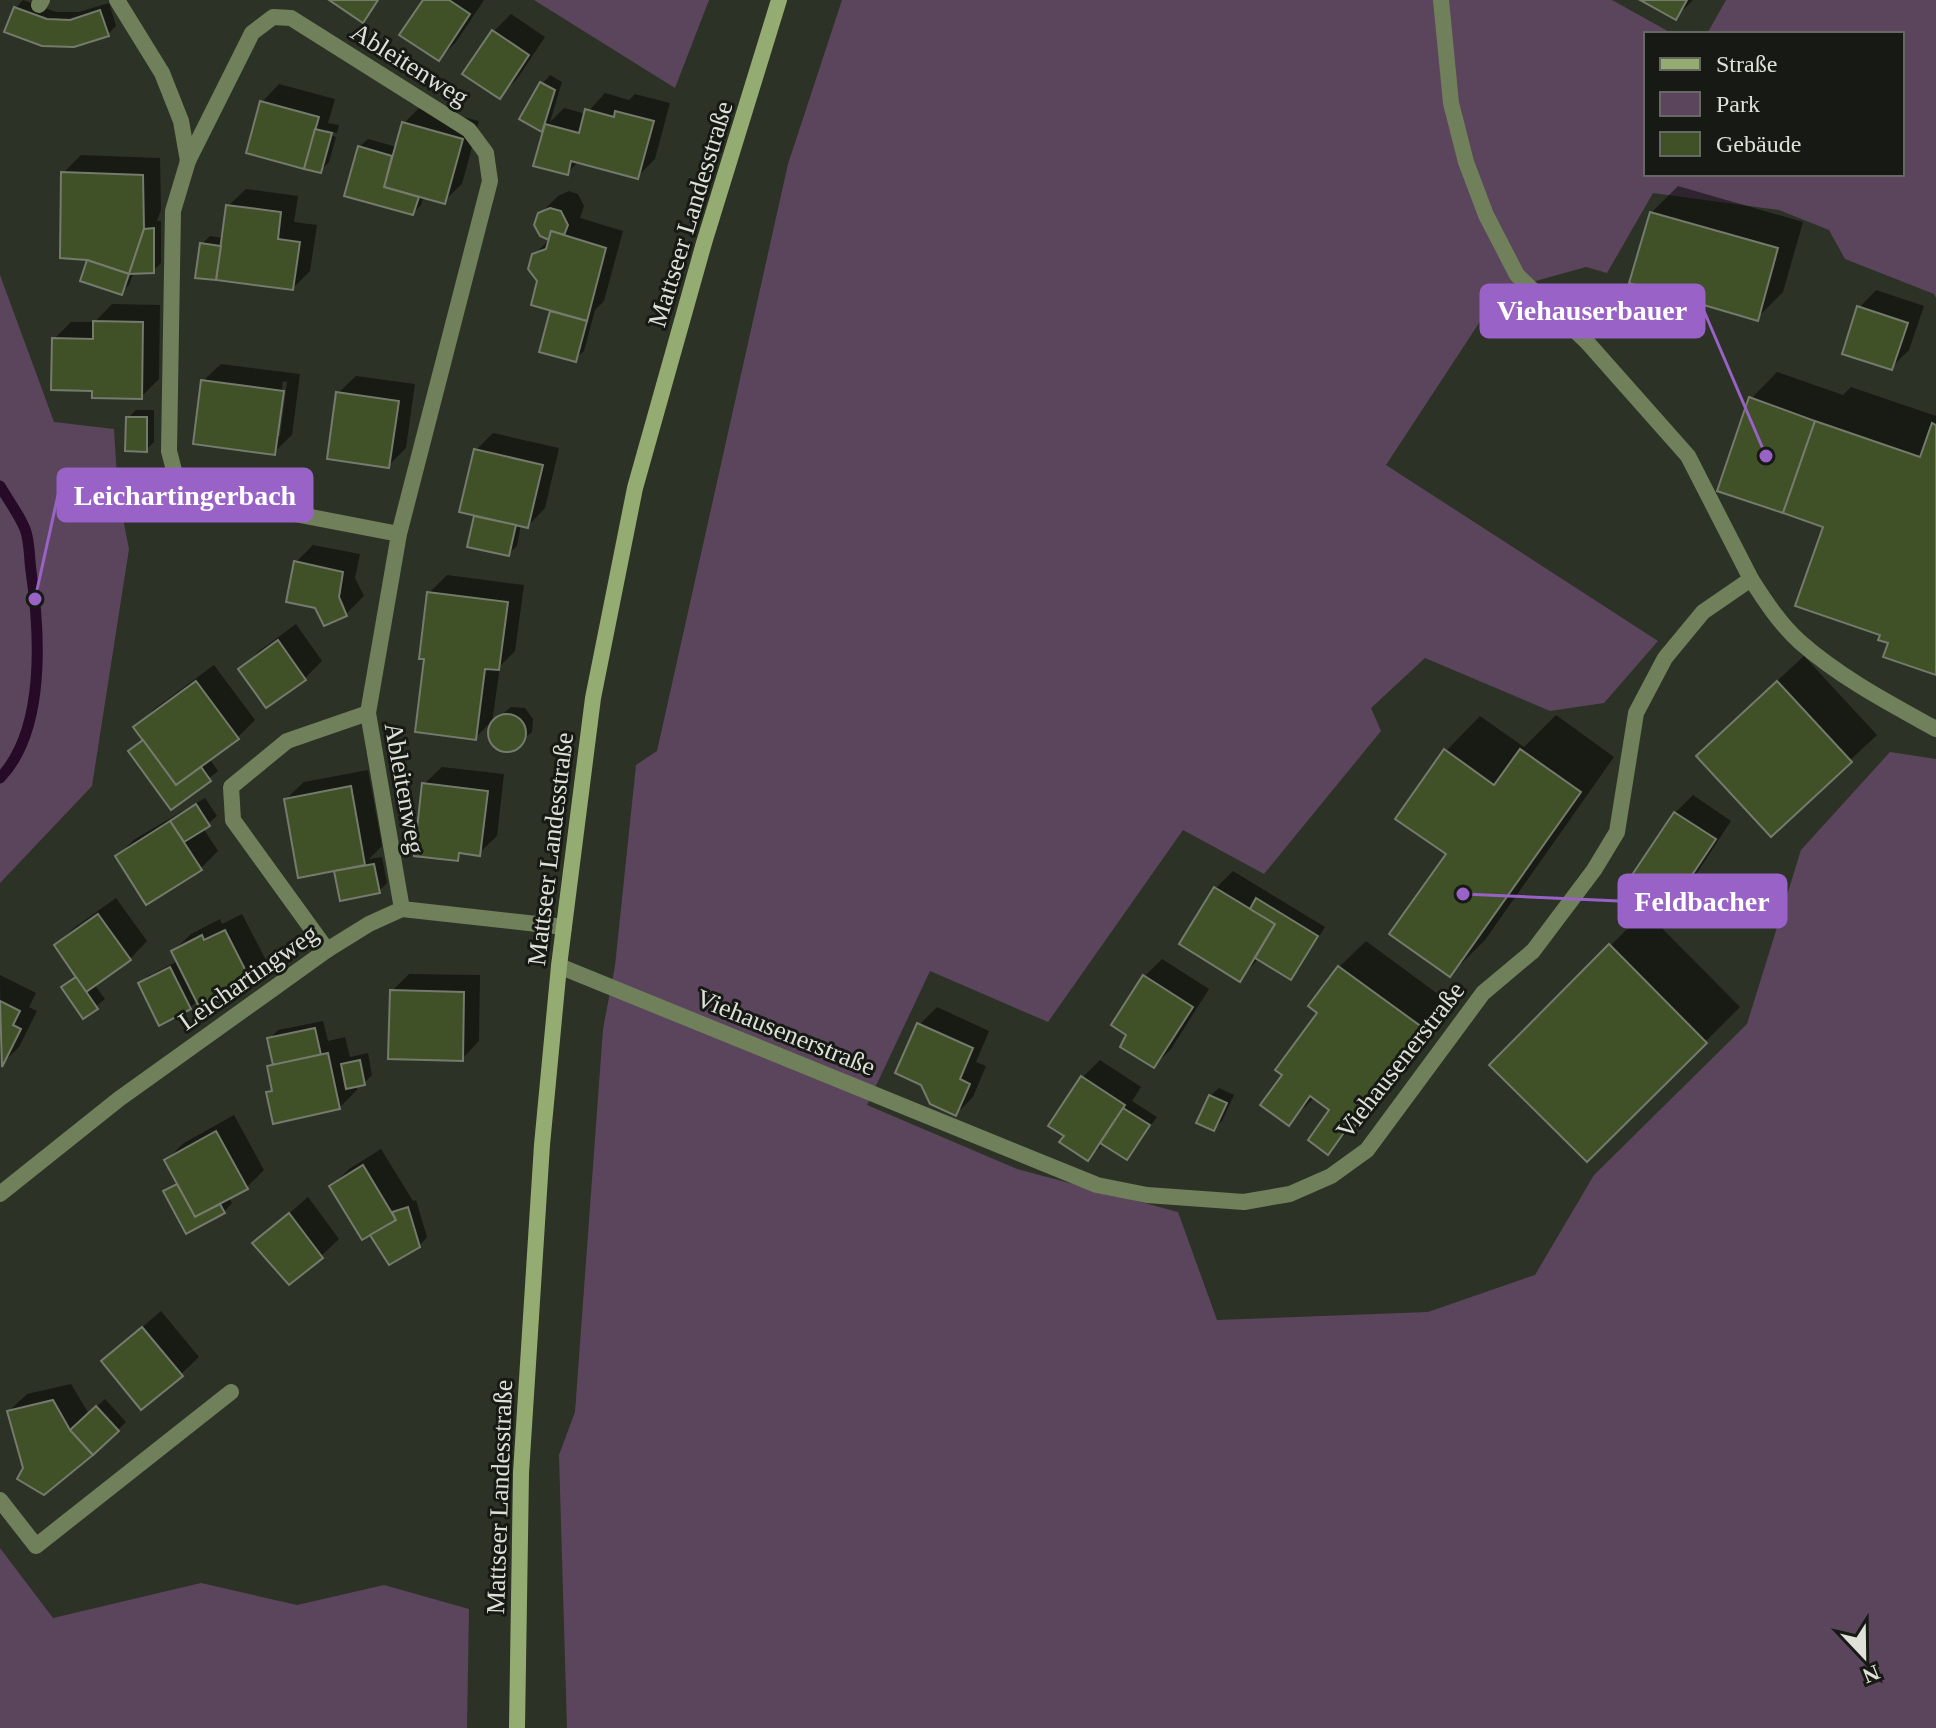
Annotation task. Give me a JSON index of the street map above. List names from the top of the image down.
{
  "streets": {
    "main road": ["Mattseer Landesstraße"],
    "street": ["Ableitenweg", "Leichartingweg", "Viehausenerstraße"]
  },
  "crossings": [
    ["Ableitenweg", "Leichartingweg"],
    ["Mattseer Landesstraße", "Viehausenerstraße"]
  ],
  "places": ["Viehauserbauer", "Leichartingerbach", "Feldbacher"],
  "legend": ["Straße", "Park", "Gebäude"],
  "north": "bottom"
}
